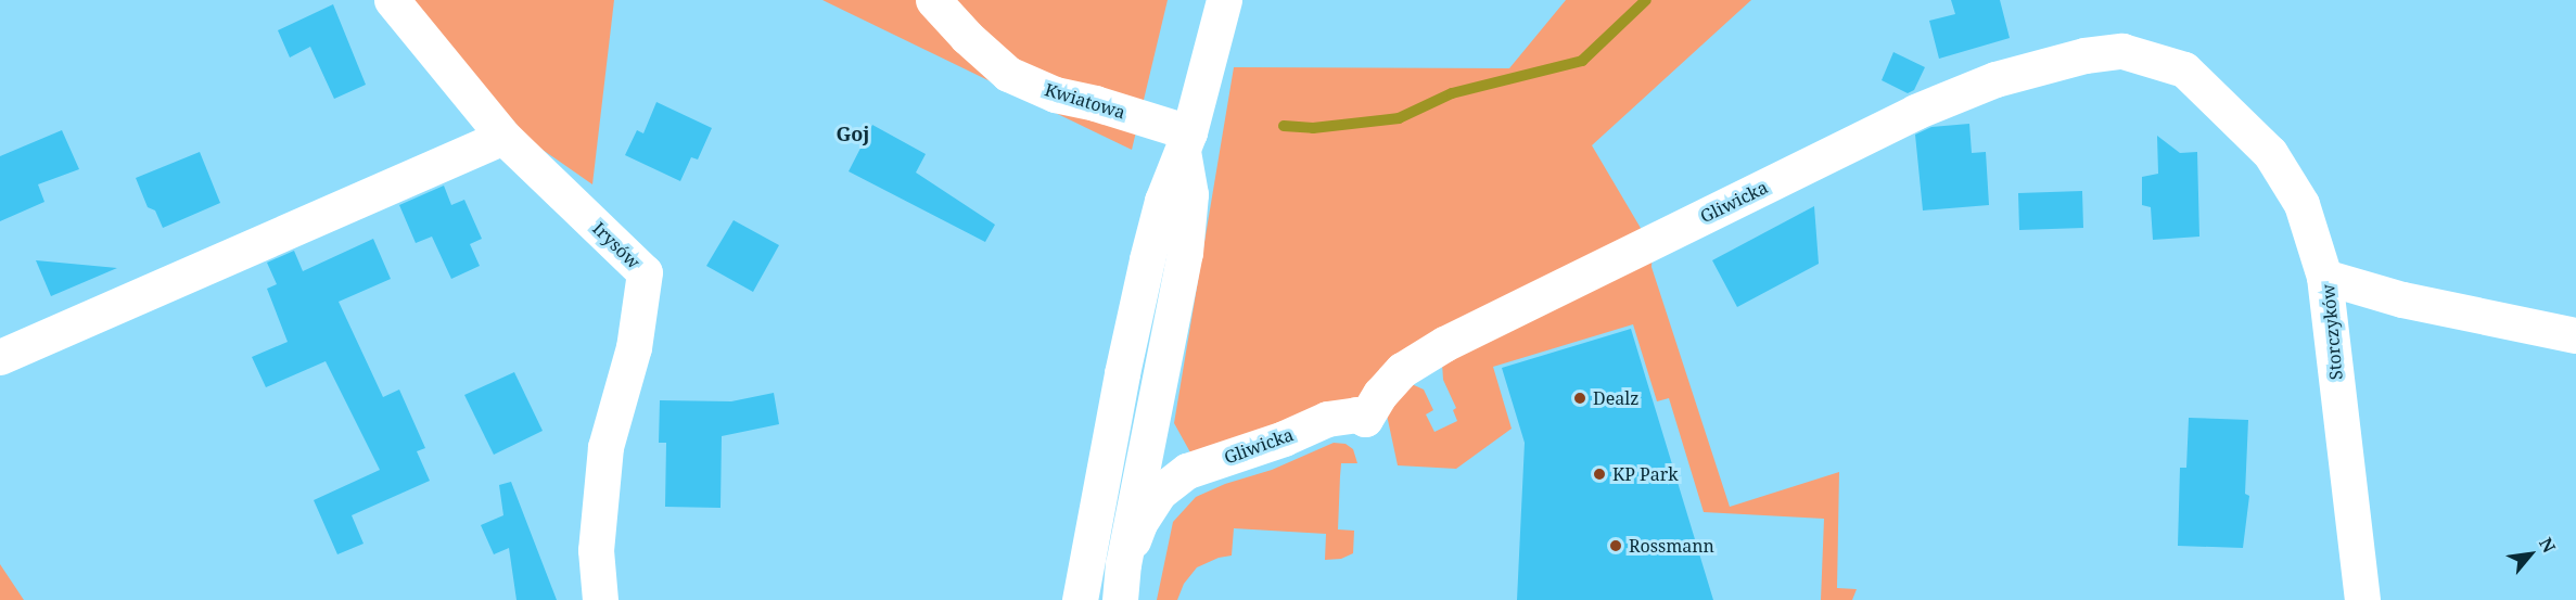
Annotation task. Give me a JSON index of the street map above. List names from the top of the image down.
{
  "streets": {
    "street": [
      "Kwiatowa",
      "Gliwicka",
      "Irysów",
      "Storczyków"
    ]
  },
  "crossings": [
    ["Kwiatowa", "Gliwicka"],
    ["Gliwicka", "Storczyków"]
  ],
  "districts": ["Goj"],
  "places": ["Dealz", "KP Park", "Rossmann"],
  "north": "top right"
}
